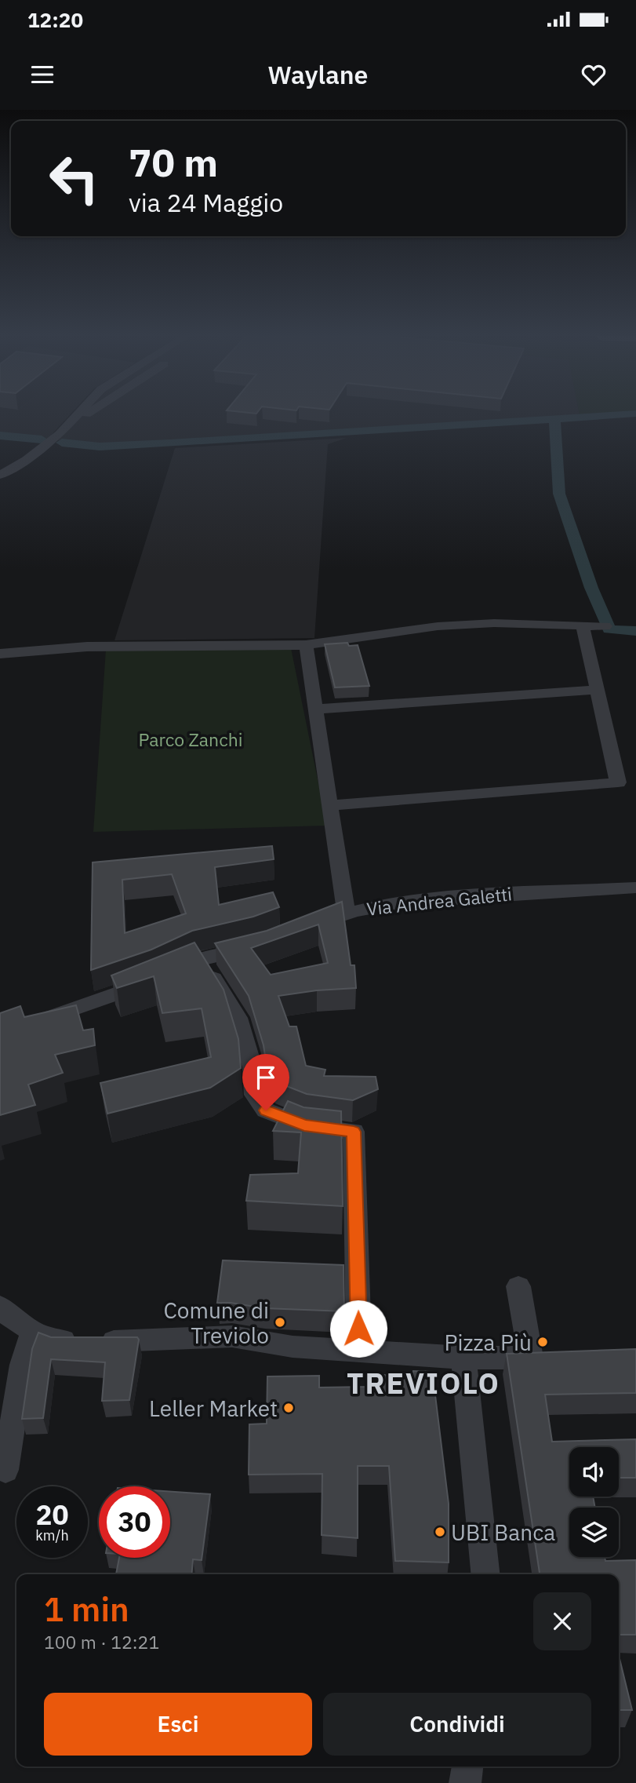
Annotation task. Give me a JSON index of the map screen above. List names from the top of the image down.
{
  "streets": {
    "street": ["Via Andrea Galetti"]
  },
  "districts": ["TREVIOLO"],
  "parks": ["Parco Zanchi"],
  "places": [
    "Comune di Treviolo",
    "Pizza Più",
    "Leller Market",
    "UBI Banca"
  ],
  "page": {
    "status": "12:20",
    "header": "Waylane",
    "turn": ["70 m", "via 24 Maggio"],
    "speed": "20 km/h",
    "limit": "30",
    "heading": ["1 min", "100 m · 12:21"],
    "buttons": ["Esci", "Condividi"]
  }
}
